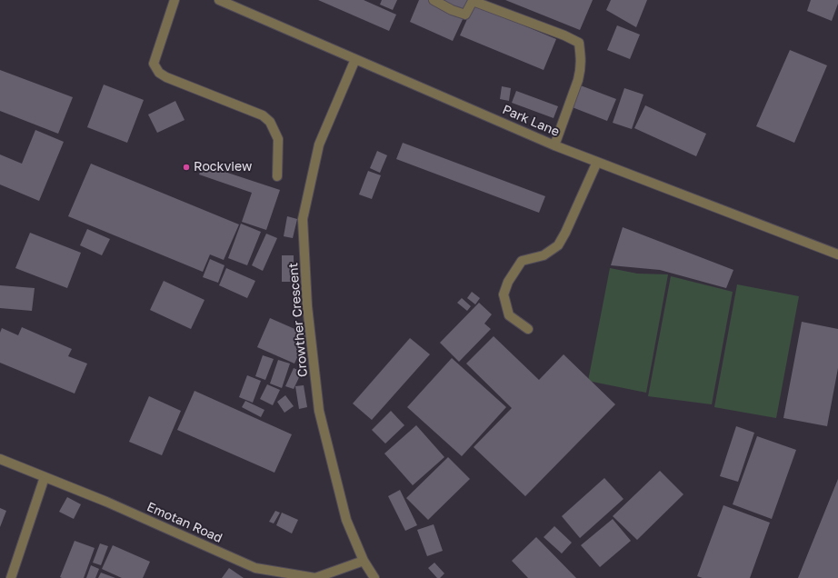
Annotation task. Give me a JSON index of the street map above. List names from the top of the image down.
{
  "streets": {
    "street": ["Park Lane", "Crowther Crescent", "Emotan Road"]
  },
  "crossings": [
    ["Park Lane", "Crowther Crescent"],
    ["Crowther Crescent", "Emotan Road"]
  ],
  "places": ["Rockview"]
}
